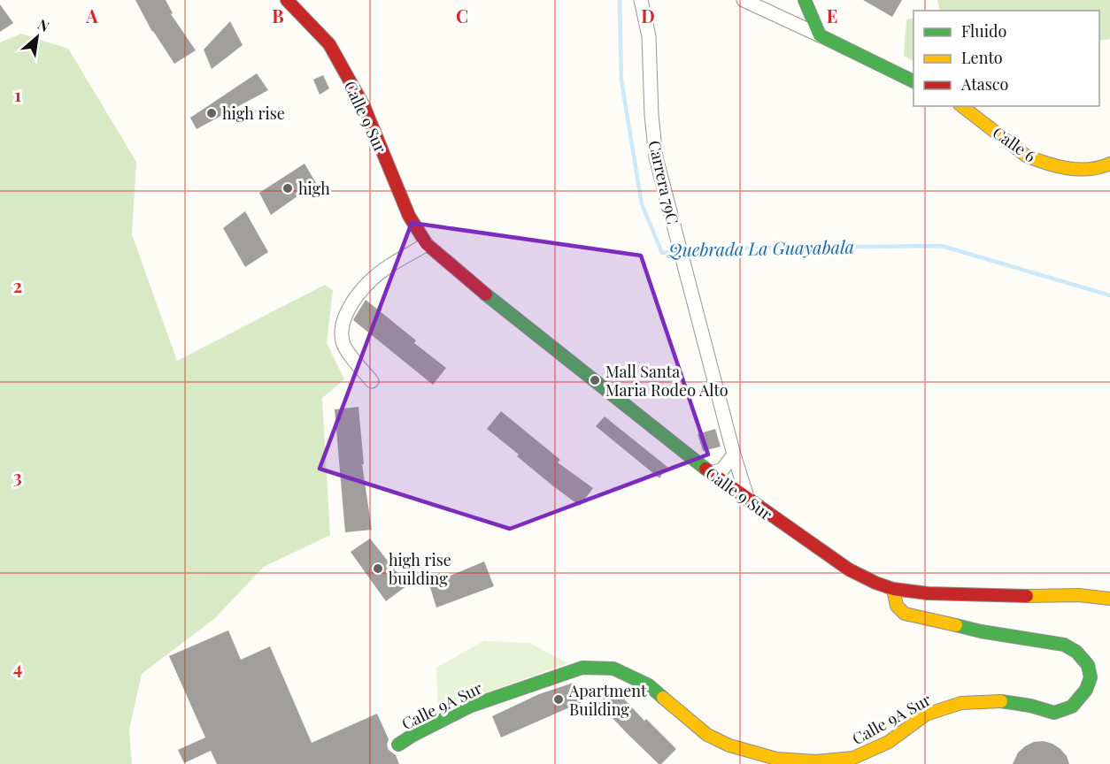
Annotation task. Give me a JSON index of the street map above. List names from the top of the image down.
{
  "streets": {
    "street": [
      "Calle 9 Sur",
      "Calle 6",
      "Carrera 79C",
      "Calle 9A Sur"
    ]
  },
  "crossings": [
    ["Calle 9 Sur", "Carrera 79C"],
    ["Calle 9 Sur", "Calle 9A Sur"]
  ],
  "water": ["Quebrada La Guayabala"],
  "places": [
    "high rise",
    "high",
    "Mall Santa Maria Rodeo Alto",
    "high rise building",
    "Apartment Building"
  ],
  "legend": ["Fluido", "Lento", "Atasco"],
  "north": "top right",
  "grid": {
    "columns": [
      "A",
      "B",
      "C",
      "D",
      "E"
    ],
    "rows": [
      "1",
      "2",
      "3",
      "4"
    ]
  }
}
